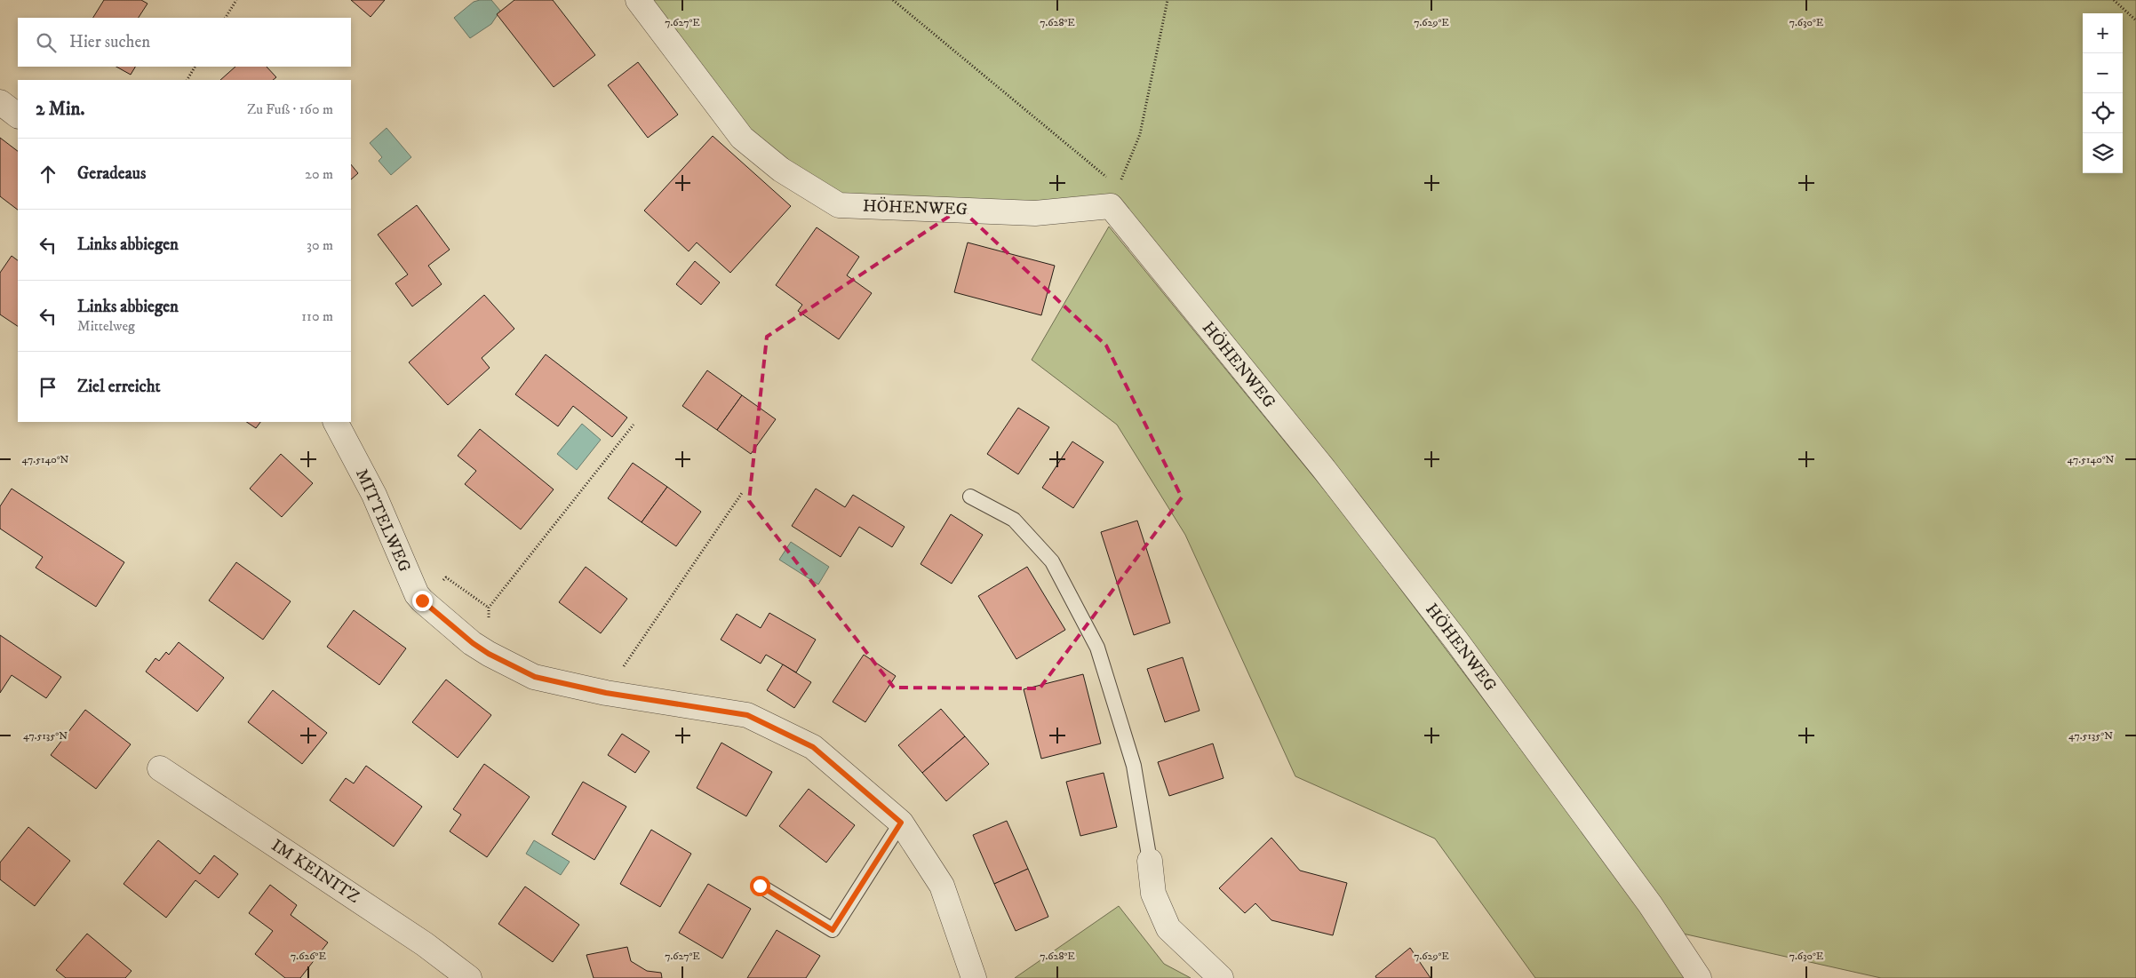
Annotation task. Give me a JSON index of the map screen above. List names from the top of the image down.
{
  "streets": {
    "street": ["HÖHENWEG", "MITTELWEG", "IM KEINITZ"]
  },
  "page": {
    "map_buttons": ["+", "−"],
    "search": "Hier suchen",
    "heading": ["2 Min.", "Zu Fuß · 160 m"],
    "list": [
      ["Geradeaus", "20 m"],
      ["Links abbiegen", "30 m"],
      ["Links abbiegen", "Mittelweg", "110 m"],
      "Ziel erreicht"
    ]
  },
  "coordinates": [
    "7.627°E",
    "7.628°E",
    "7.629°E",
    "7.630°E",
    "47.5140°N",
    "47.5135°N",
    "7.626°E"
  ]
}
